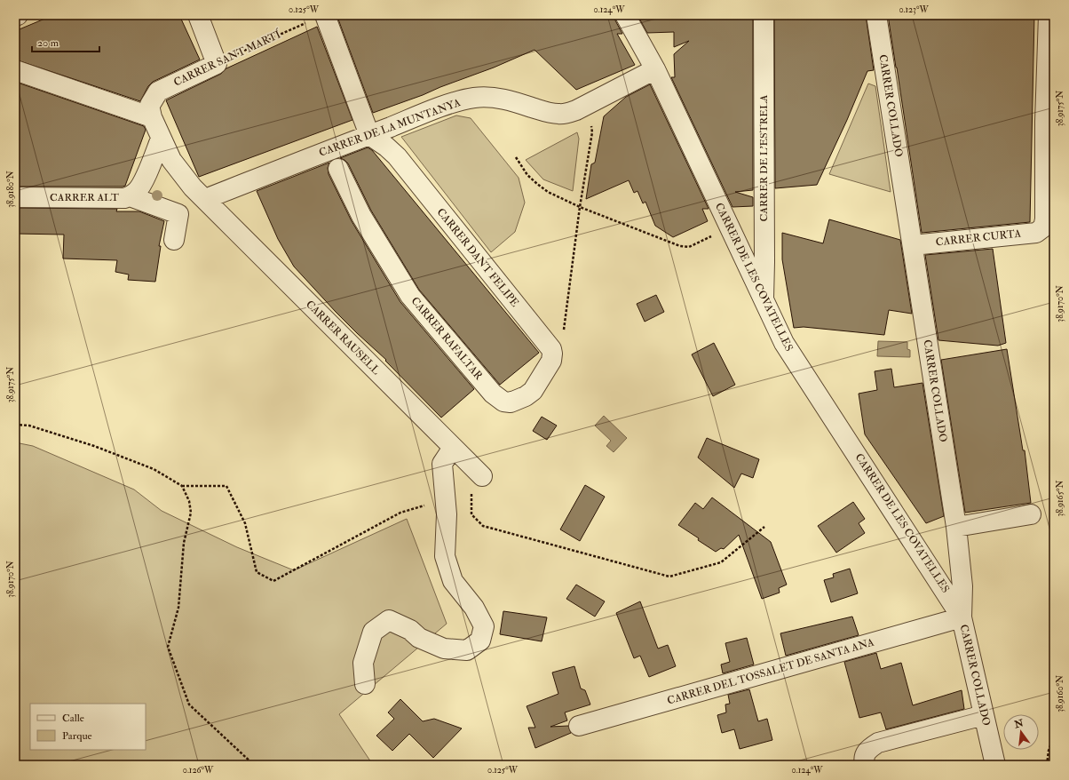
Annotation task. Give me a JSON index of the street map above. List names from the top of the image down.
{
  "streets": {
    "street": [
      "CARRER SANT MARTÍ",
      "CARRER COLLADO",
      "CARRER DE LA MUNTANYA",
      "CARRER DE L'ESTRELA",
      "CARRER ALT",
      "CARRER CURTA",
      "CARRER DANT FELIPE",
      "CARRER DE LES COVATELLES",
      "CARRER RAUSELL",
      "CARRER RAFALTAR",
      "CARRER DEL TOSSALET DE SANTA ANA"
    ]
  },
  "crossings": [
    ["CARRER SANT MARTÍ", "CARRER RAUSELL"],
    ["CARRER COLLADO", "CARRER CURTA"],
    ["CARRER COLLADO", "CARRER DE LES COVATELLES"],
    ["CARRER COLLADO", "CARRER DEL TOSSALET DE SANTA ANA"],
    ["CARRER DE LA MUNTANYA", "CARRER DANT FELIPE"],
    ["CARRER DE LA MUNTANYA", "CARRER DE LES COVATELLES"],
    ["CARRER DE LA MUNTANYA", "CARRER RAUSELL"],
    ["CARRER DE L'ESTRELA", "CARRER DE LES COVATELLES"],
    ["CARRER ALT", "CARRER RAUSELL"],
    ["CARRER DANT FELIPE", "CARRER RAFALTAR"],
    ["CARRER DE LES COVATELLES", "CARRER DEL TOSSALET DE SANTA ANA"]
  ],
  "legend": ["Calle", "Parque"],
  "scale_bar": "20 m",
  "north": "top",
  "coordinates": [
    "0.125°W",
    "0.124°W",
    "0.123°W",
    "38.9175°N",
    "38.9180°N",
    "38.9170°N",
    "38.9165°N",
    "38.9160°N",
    "0.126°W"
  ]
}
